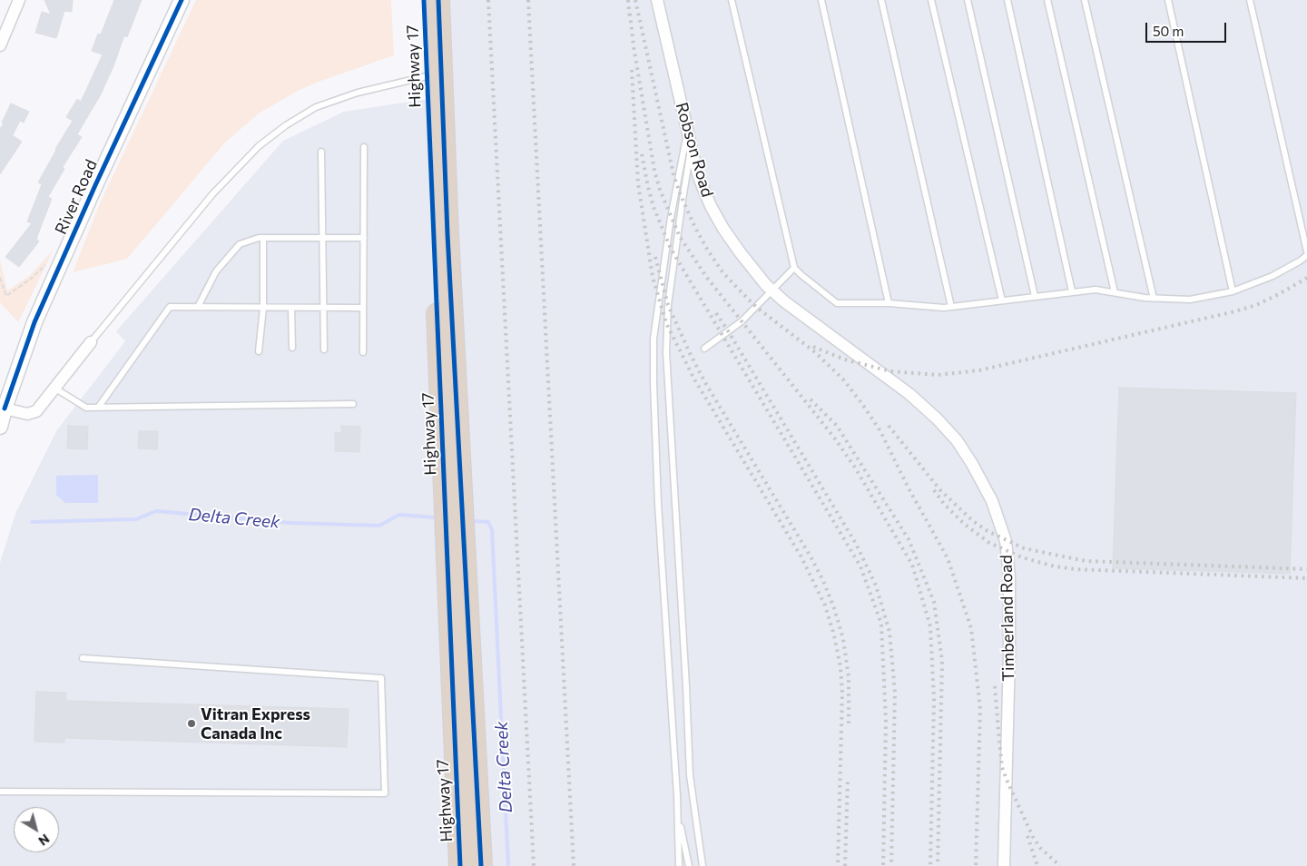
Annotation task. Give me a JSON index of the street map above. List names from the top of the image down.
{
  "streets": {
    "highway": ["Highway 17"],
    "street": ["Robson Road", "River Road", "Timberland Road"]
  },
  "crossings": [
    ["Robson Road", "Timberland Road"]
  ],
  "water": ["Delta Creek"],
  "places": ["Vitran Express Canada Inc"],
  "scale_bar": "50 m",
  "north": "bottom right"
}
